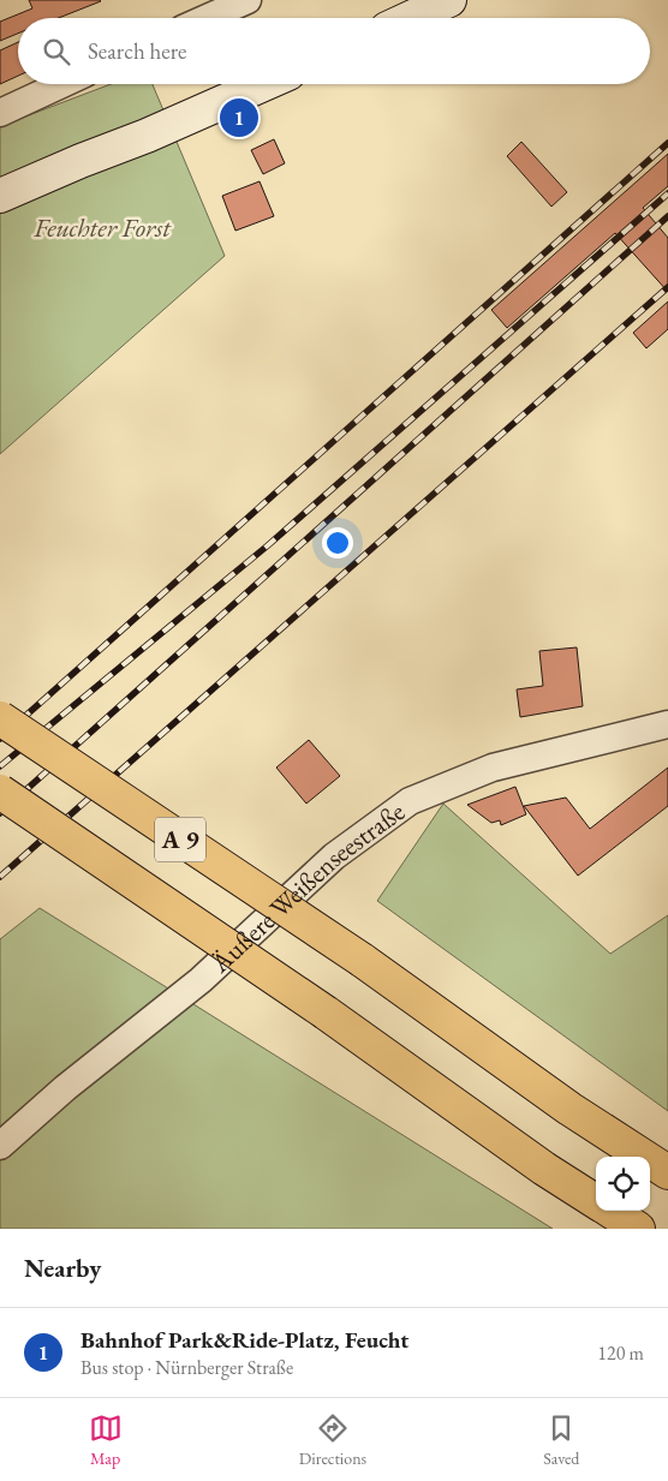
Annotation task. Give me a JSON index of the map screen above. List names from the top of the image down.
{
  "streets": {
    "highway": ["A 9"],
    "street": ["Äußere Weißenseestraße"]
  },
  "parks": ["Feuchter Forst"],
  "page": {
    "search": "Search here",
    "pins": "1",
    "heading": "Nearby",
    "list": [
      {
        "mark": "1",
        "name": "Bahnhof Park&Ride-Platz, Feucht",
        "note": "Bus stop · Nürnberger Straße",
        "value": "120 m"
      }
    ],
    "nav": ["Map", "Directions", "Saved"]
  }
}
